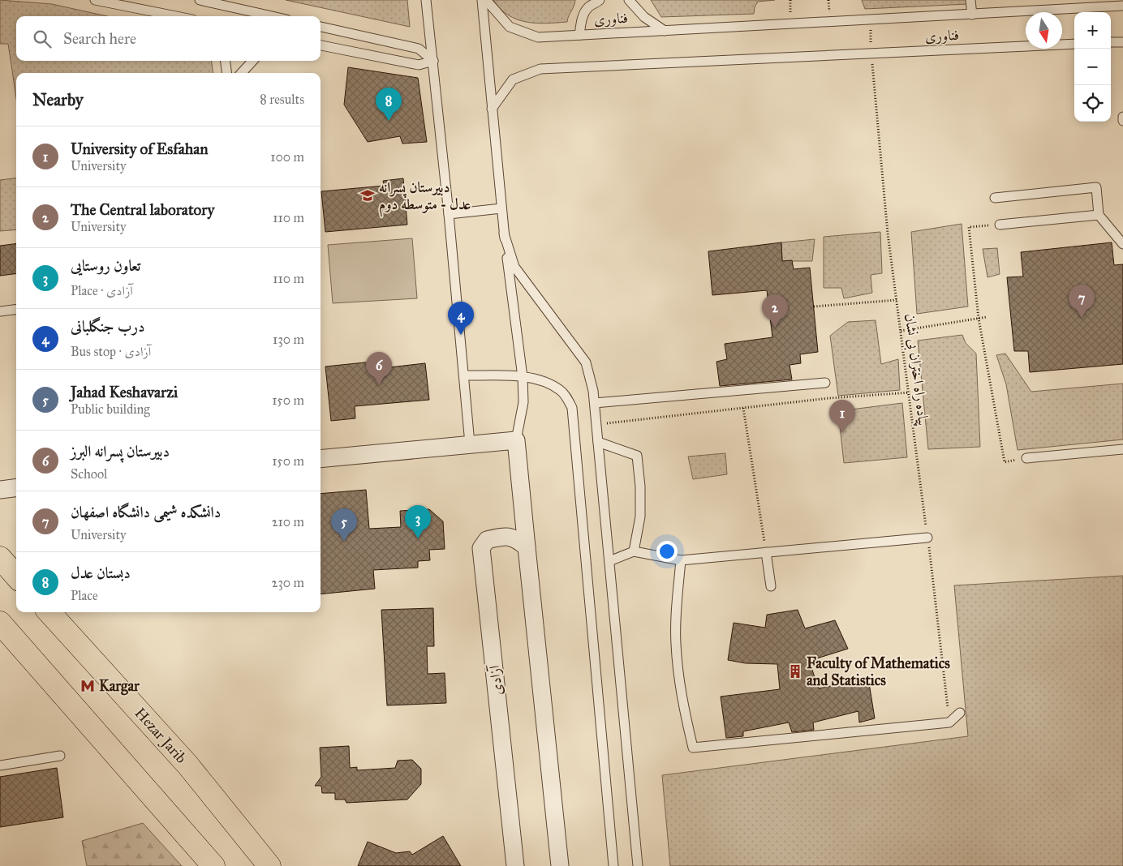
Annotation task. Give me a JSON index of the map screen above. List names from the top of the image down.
{
  "streets": {
    "main road": ["Hezar Jarib"],
    "street": ["آزادی"],
    "lane": ["فناوری"],
    "path": ["پیاده راه اختران بی نشان"]
  },
  "crossings": [
    ["فناوری", "پیاده راه اختران بی نشان"]
  ],
  "places": {
    "school or university": ["دبیرستان پسرانه عدل - متوسطه دوم"],
    "building": ["Faculty of Mathematics and Statistics"],
    "metro station": ["Kargar"]
  },
  "north": "bottom",
  "page": {
    "map_buttons": ["+", "−"],
    "search": "Search here",
    "heading": ["Nearby", "8 results"],
    "pins": [
      "8",
      "7",
      "2",
      "4",
      "6",
      "1",
      "3",
      "5"
    ],
    "list": [
      {
        "mark": "1",
        "name": "University of Esfahan",
        "note": "University",
        "value": "100 m"
      },
      {
        "mark": "2",
        "name": "The Central laboratory",
        "note": "University",
        "value": "110 m"
      },
      {
        "mark": "3",
        "name": "تعاون روستایی",
        "note": "Place · آزادی",
        "value": "110 m"
      },
      {
        "mark": "4",
        "name": "درب جنگلبانی",
        "note": "Bus stop · آزادی",
        "value": "130 m"
      },
      {
        "mark": "5",
        "name": "Jahad Keshavarzi",
        "note": "Public building",
        "value": "150 m"
      },
      {
        "mark": "6",
        "name": "دبیرستان پسرانه البرز",
        "note": "School",
        "value": "150 m"
      },
      {
        "mark": "7",
        "name": "دانشکده شیمی دانشگاه اصفهان",
        "note": "University",
        "value": "210 m"
      },
      {
        "mark": "8",
        "name": "دبستان عدل",
        "note": "Place",
        "value": "230 m"
      }
    ]
  }
}
